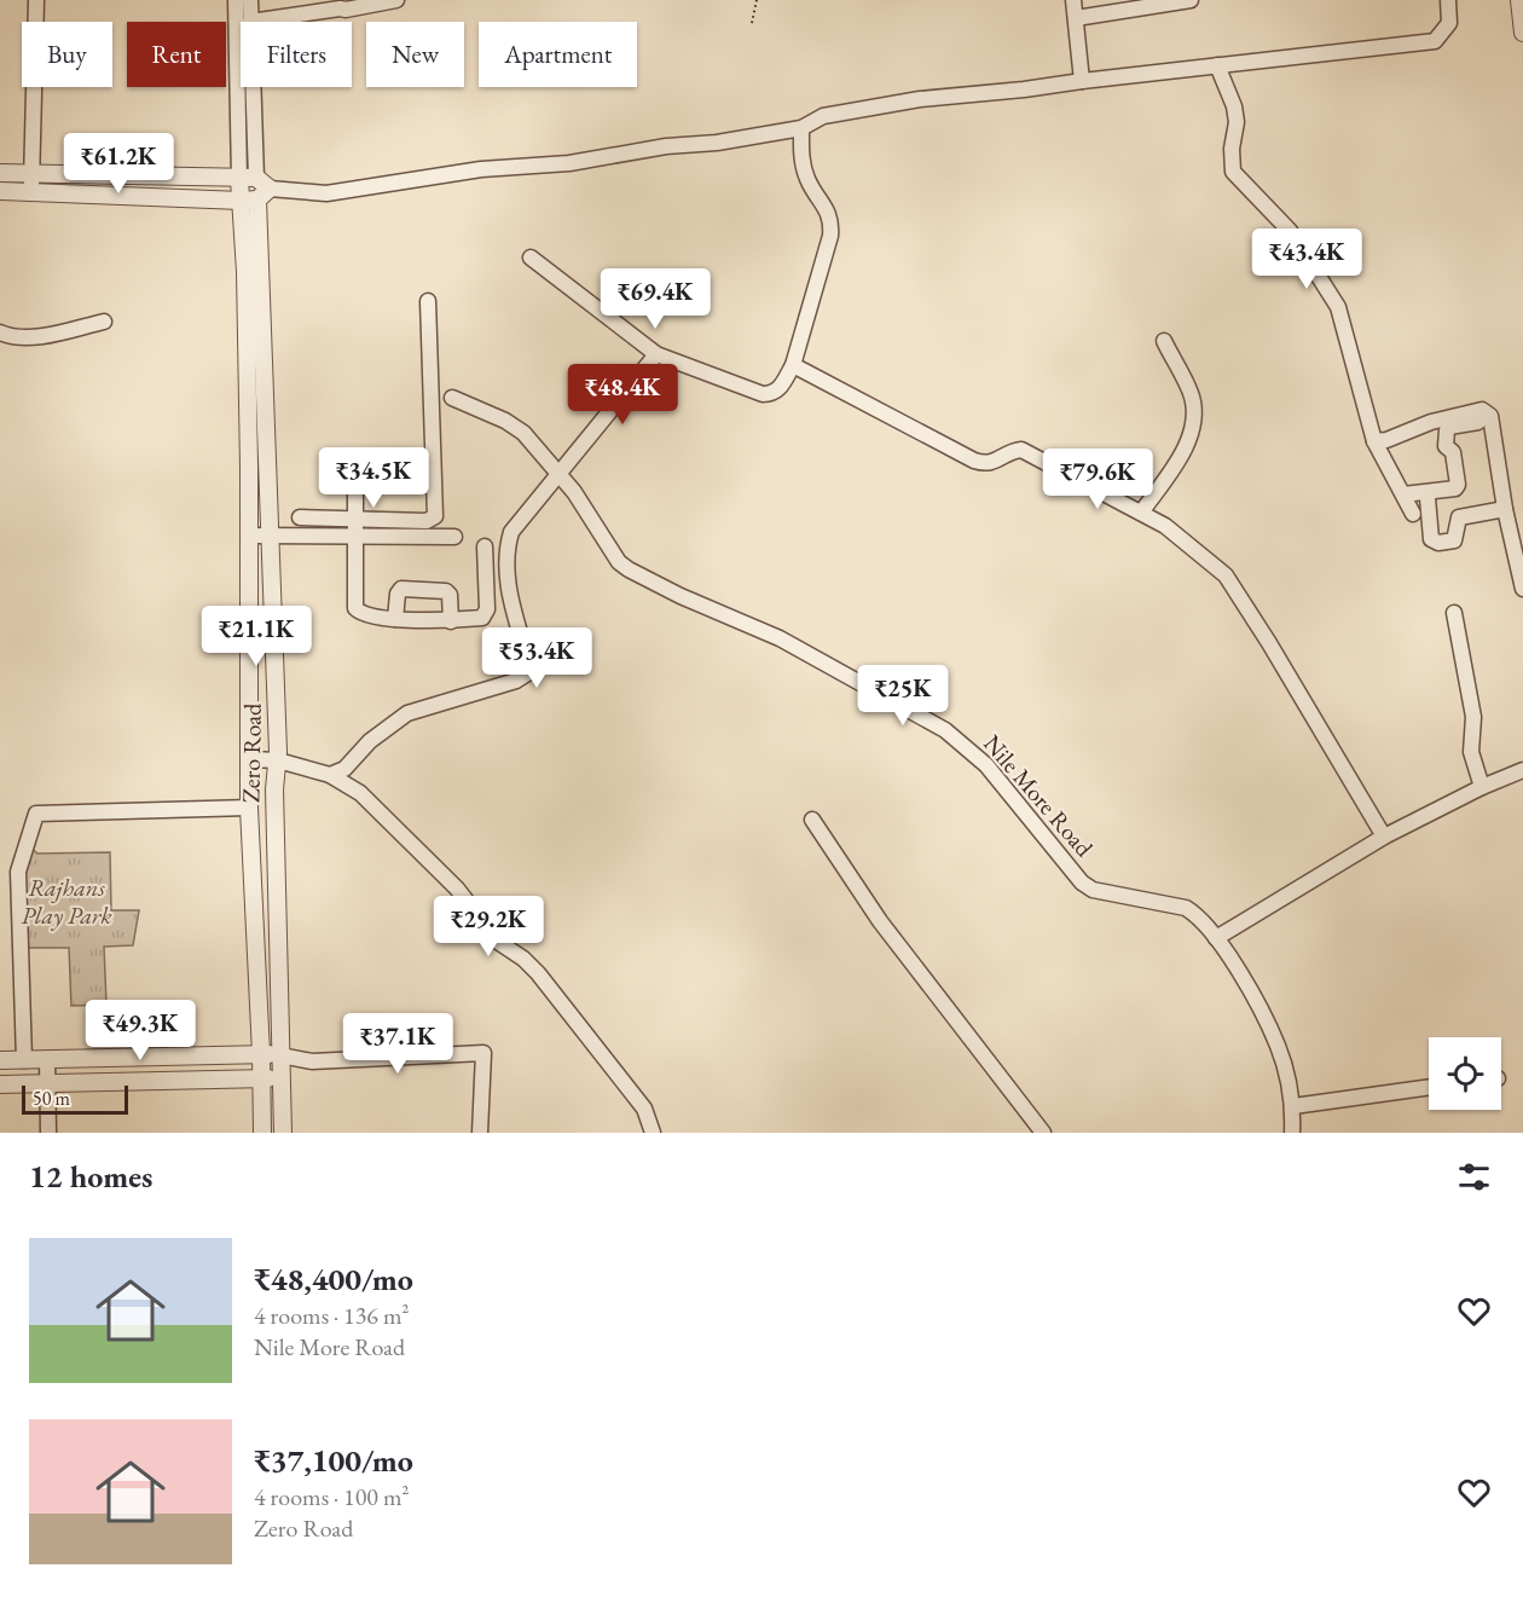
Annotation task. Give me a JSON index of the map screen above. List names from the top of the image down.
{
  "streets": {
    "street": ["Zero Road", "Nile More Road"]
  },
  "parks": ["Rajhans Play Park"],
  "scale_bar": "50 m",
  "page": {
    "chip": [
      "Buy",
      "Rent",
      "Filters",
      "New",
      "Apartment"
    ],
    "price": [
      "₹61.2K",
      "₹43.4K",
      "₹69.4K",
      "₹48.4K",
      "₹34.5K",
      "₹79.6K",
      "₹21.1K",
      "₹53.4K",
      "₹25K",
      "₹29.2K",
      "₹49.3K",
      "₹37.1K"
    ],
    "scale": "50 m",
    "heading": "12 homes",
    "list": [
      {
        "name": "₹48,400/mo",
        "note": "4 rooms · 136 m² · Nile More Road"
      },
      {
        "name": "₹37,100/mo",
        "note": "4 rooms · 100 m² · Zero Road"
      }
    ]
  }
}
